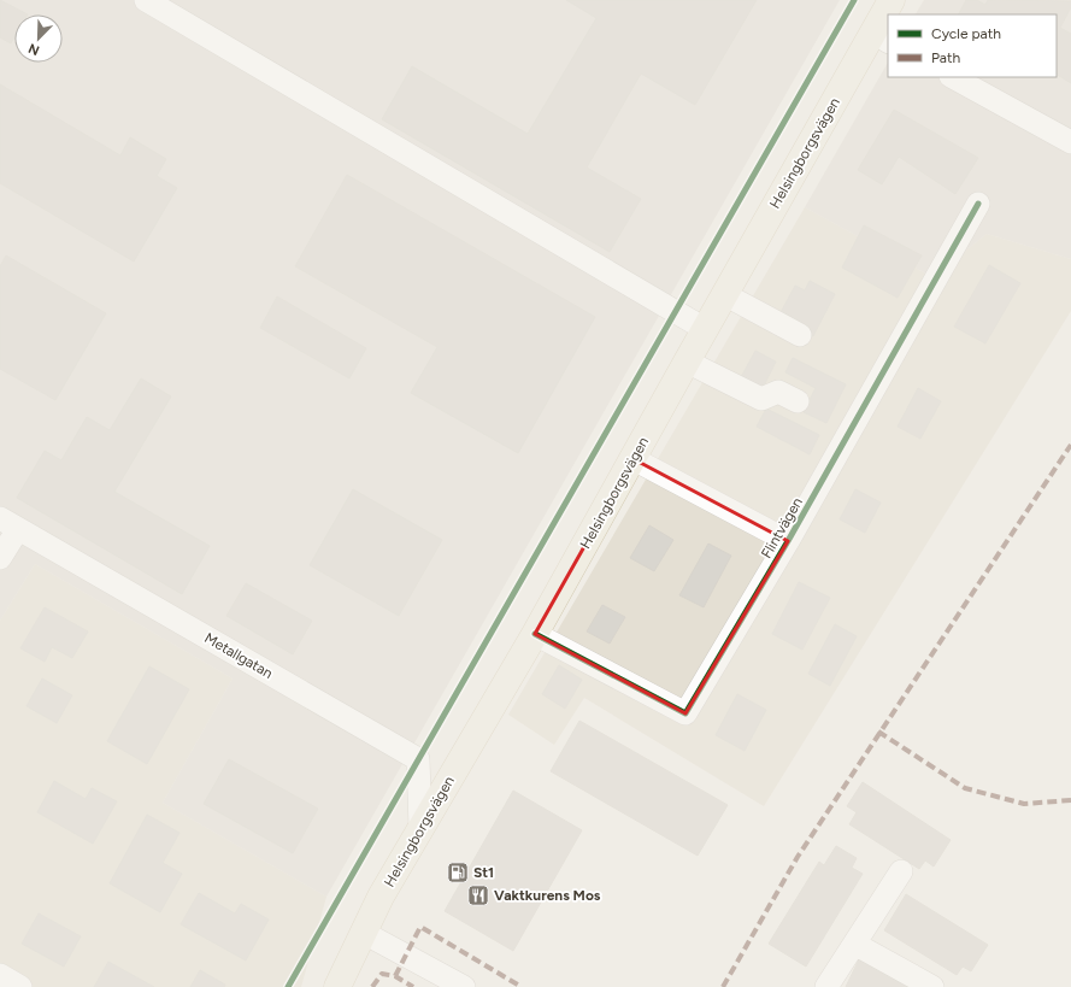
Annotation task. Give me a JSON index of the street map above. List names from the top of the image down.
{
  "streets": {
    "main road": ["Helsingborgsvägen"],
    "street": ["Flintvägen", "Metallgatan"]
  },
  "crossings": [
    ["Helsingborgsvägen", "Flintvägen"],
    ["Helsingborgsvägen", "Metallgatan"]
  ],
  "places": {
    "fuel station": ["St1"],
    "restaurant": ["Vaktkurens Mos"]
  },
  "legend": ["Cycle path", "Path"],
  "north": "bottom left"
}
